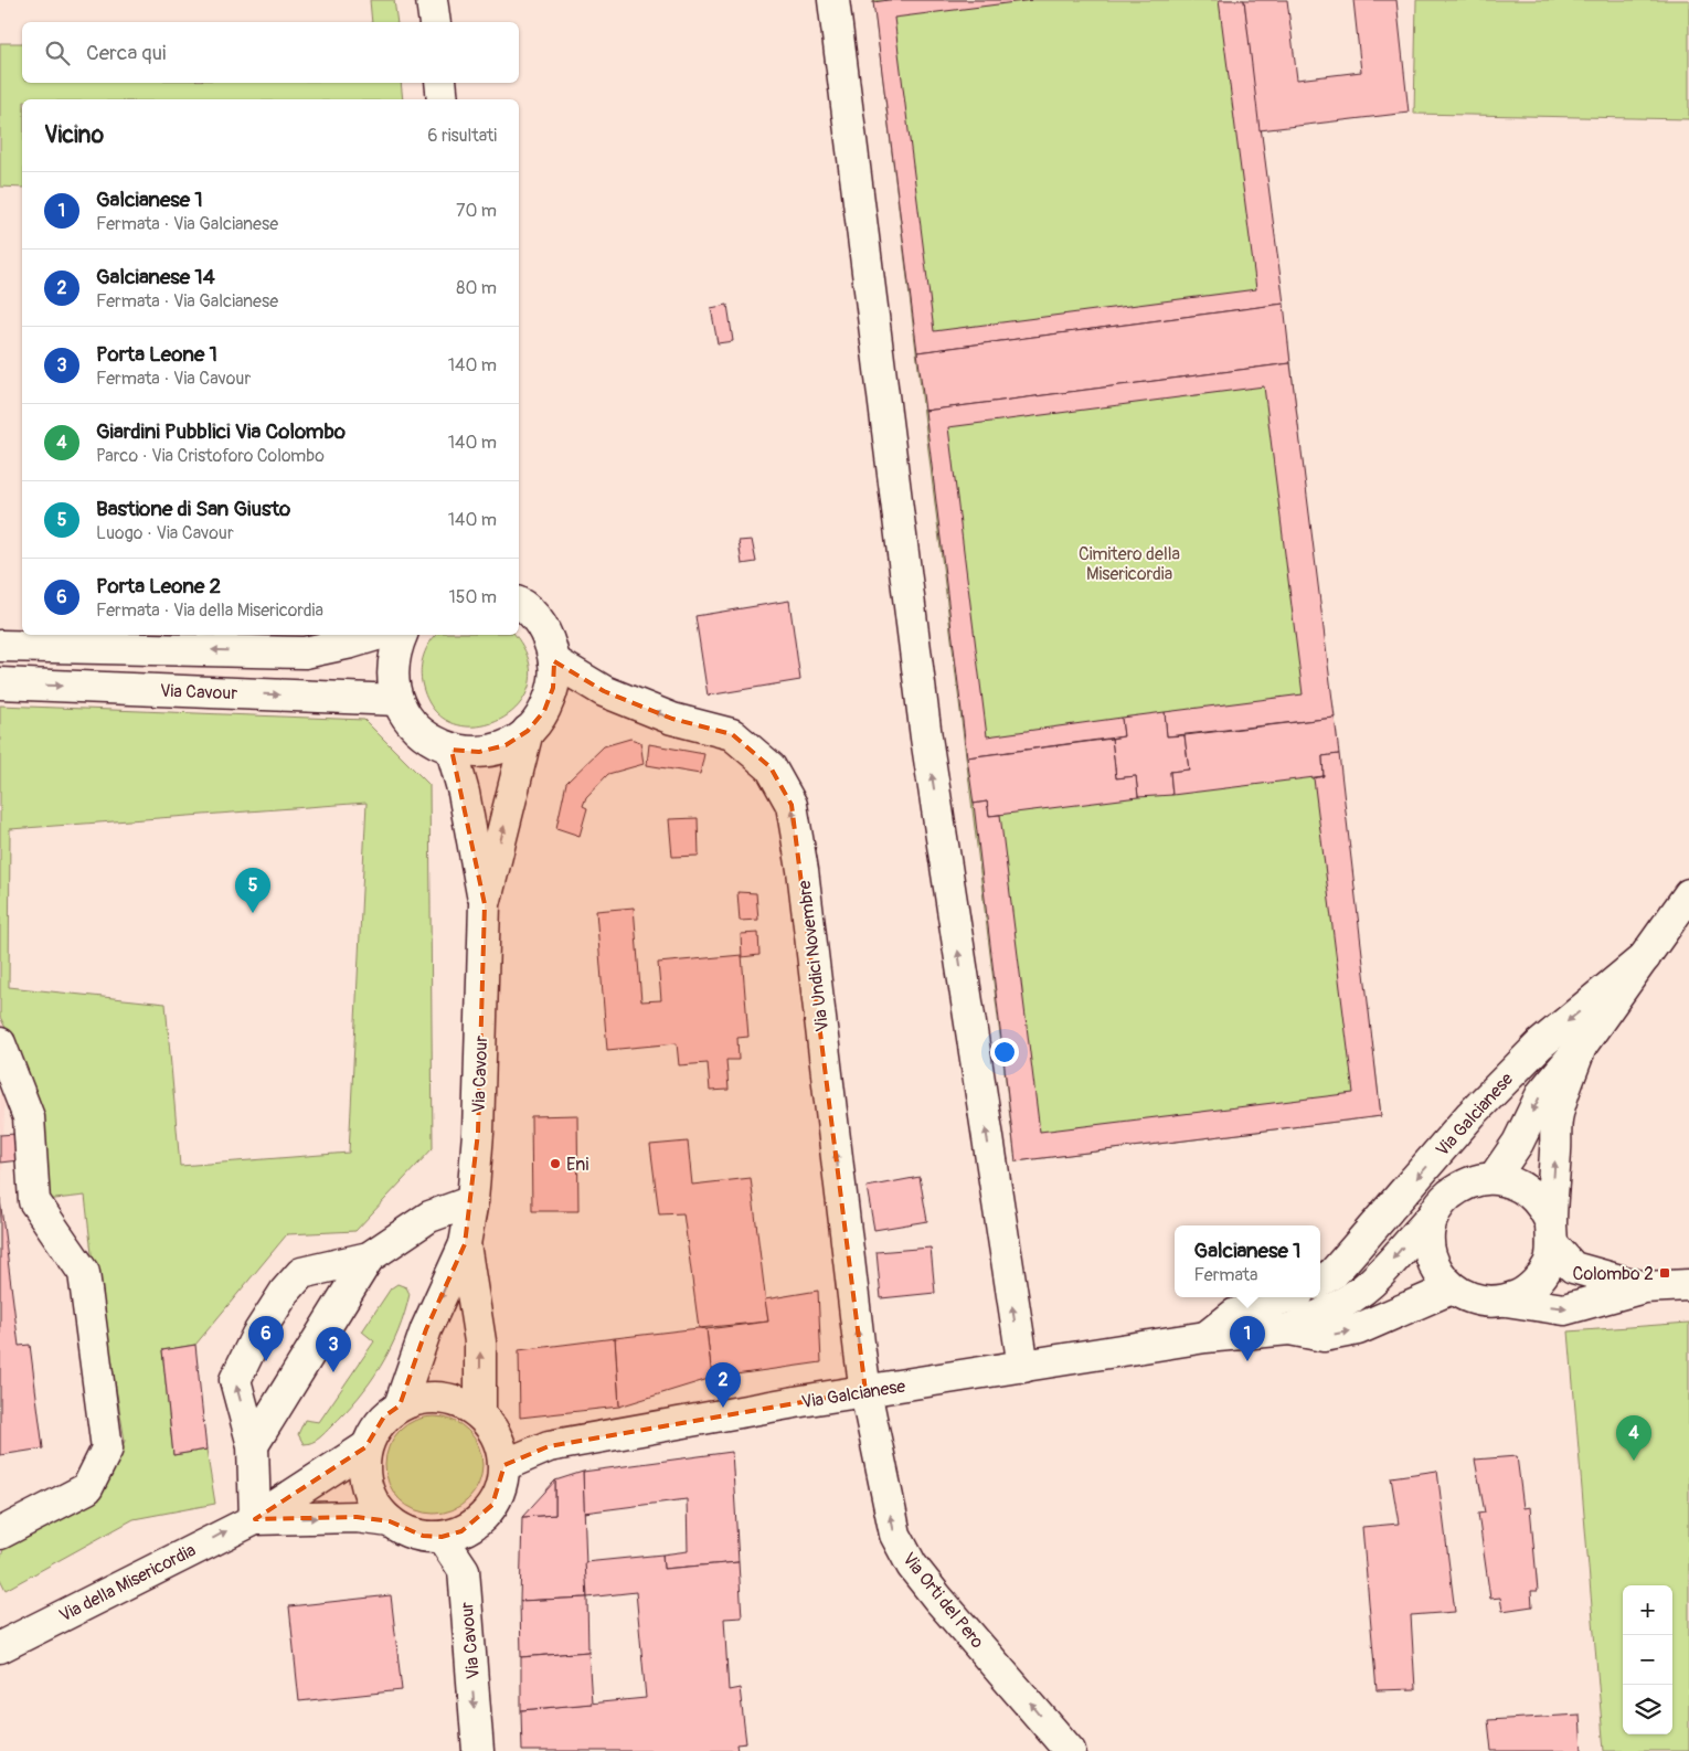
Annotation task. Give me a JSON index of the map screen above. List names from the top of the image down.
{
  "streets": {
    "street": [
      "Via Cavour",
      "Via Undici Novembre",
      "Via Galcianese",
      "Via della Misericordia",
      "Via Orti del Pero"
    ]
  },
  "crossings": [
    ["Via Cavour", "Via Undici Novembre"],
    ["Via Cavour", "Via Galcianese"],
    ["Via Cavour", "Via della Misericordia"],
    ["Via Undici Novembre", "Via Galcianese"],
    ["Via Undici Novembre", "Via Orti del Pero"],
    ["Via Galcianese", "Via della Misericordia"],
    ["Via Galcianese", "Via Orti del Pero"]
  ],
  "one_way": ["Via Orti del Pero"],
  "parks": ["Cimitero della Misericordia"],
  "places": {
    "other": ["Eni"],
    "transit": ["Colombo 2"]
  },
  "page": {
    "search": "Cerca qui",
    "heading": ["Vicino", "6 risultati"],
    "list": [
      {
        "mark": "1",
        "name": "Galcianese 1",
        "note": "Fermata · Via Galcianese",
        "value": "70 m"
      },
      {
        "mark": "2",
        "name": "Galcianese 14",
        "note": "Fermata · Via Galcianese",
        "value": "80 m"
      },
      {
        "mark": "3",
        "name": "Porta Leone 1",
        "note": "Fermata · Via Cavour",
        "value": "140 m"
      },
      {
        "mark": "4",
        "name": "Giardini Pubblici Via Colombo",
        "note": "Parco · Via Cristoforo Colombo",
        "value": "140 m"
      },
      {
        "mark": "5",
        "name": "Bastione di San Giusto",
        "note": "Luogo · Via Cavour",
        "value": "140 m"
      },
      {
        "mark": "6",
        "name": "Porta Leone 2",
        "note": "Fermata · Via della Misericordia",
        "value": "150 m"
      }
    ],
    "pins": [
      "5",
      "1",
      "6",
      "3",
      "2",
      "4"
    ],
    "popup": ["Galcianese 1", "Fermata"],
    "map_buttons": ["+", "−"]
  }
}
